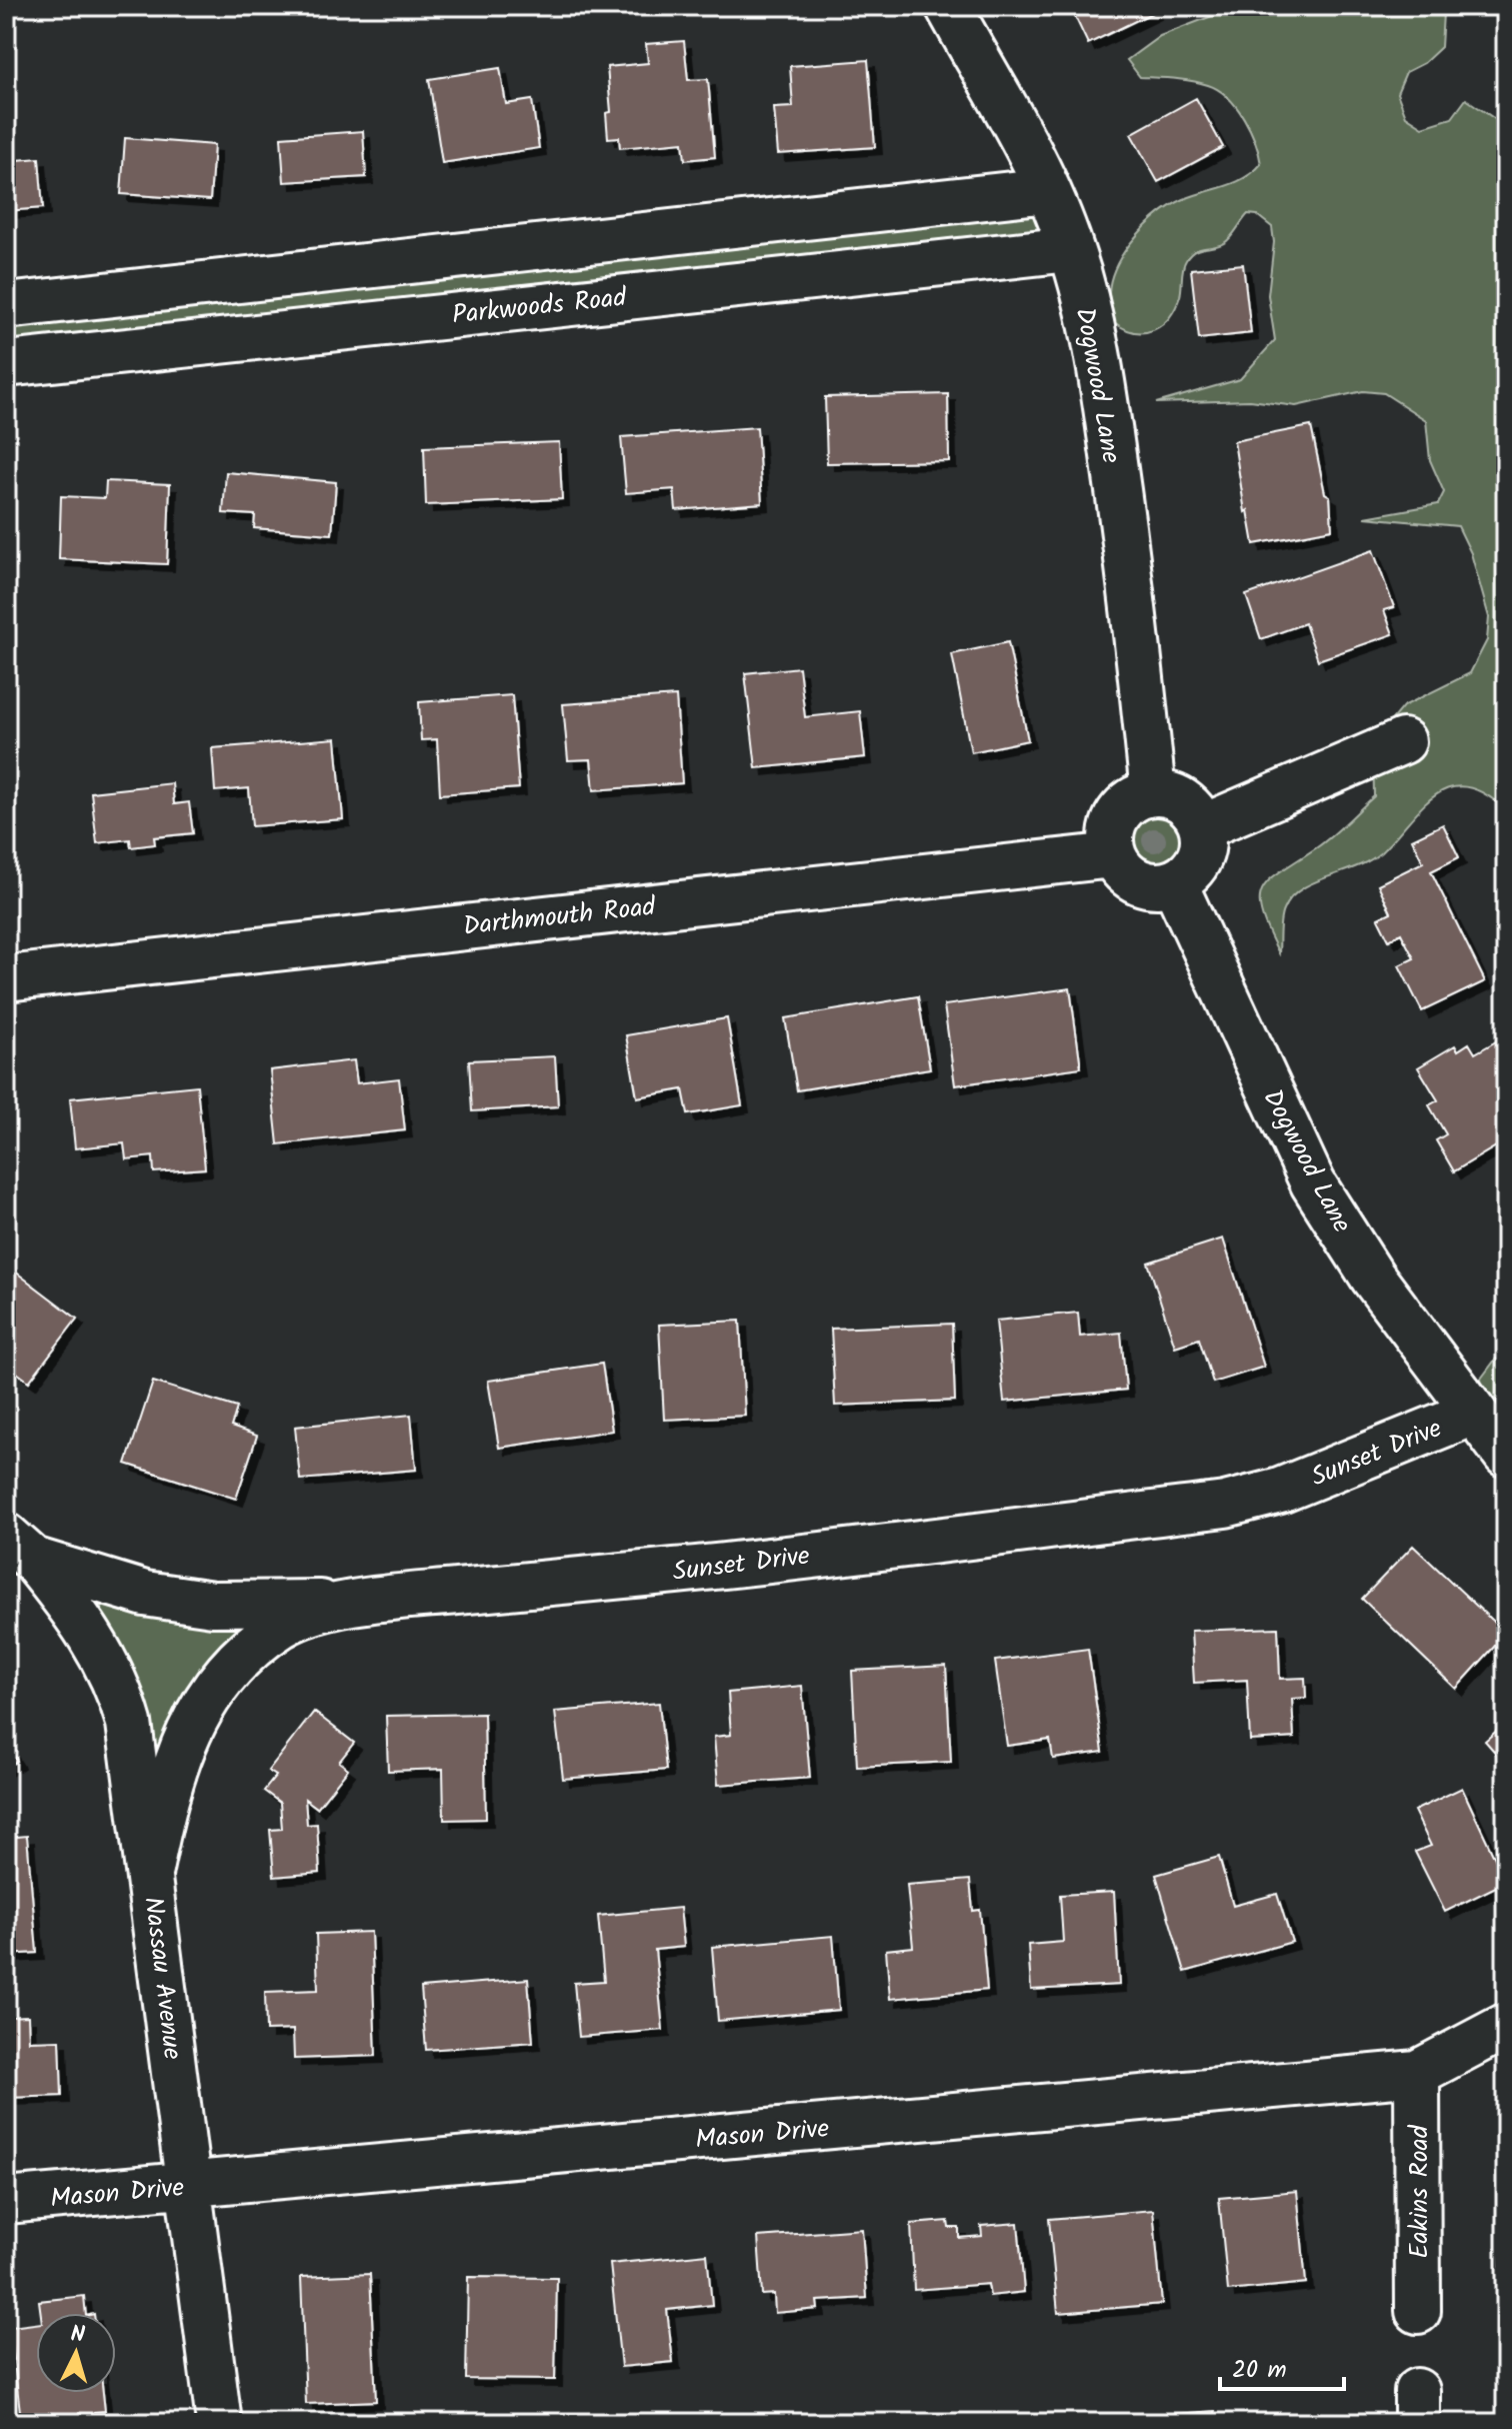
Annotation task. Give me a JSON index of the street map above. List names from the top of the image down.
{
  "streets": {
    "street": [
      "Parkwoods Road",
      "Dogwood Lane",
      "Darthmouth Road",
      "Sunset Drive",
      "Nassau Avenue",
      "Mason Drive",
      "Eakins Road"
    ]
  },
  "crossings": [
    ["Parkwoods Road", "Dogwood Lane"],
    ["Dogwood Lane", "Darthmouth Road"],
    ["Dogwood Lane", "Sunset Drive"],
    ["Sunset Drive", "Nassau Avenue"],
    ["Nassau Avenue", "Mason Drive"],
    ["Mason Drive", "Eakins Road"]
  ],
  "scale_bar": "20 m",
  "north": "top"
}
